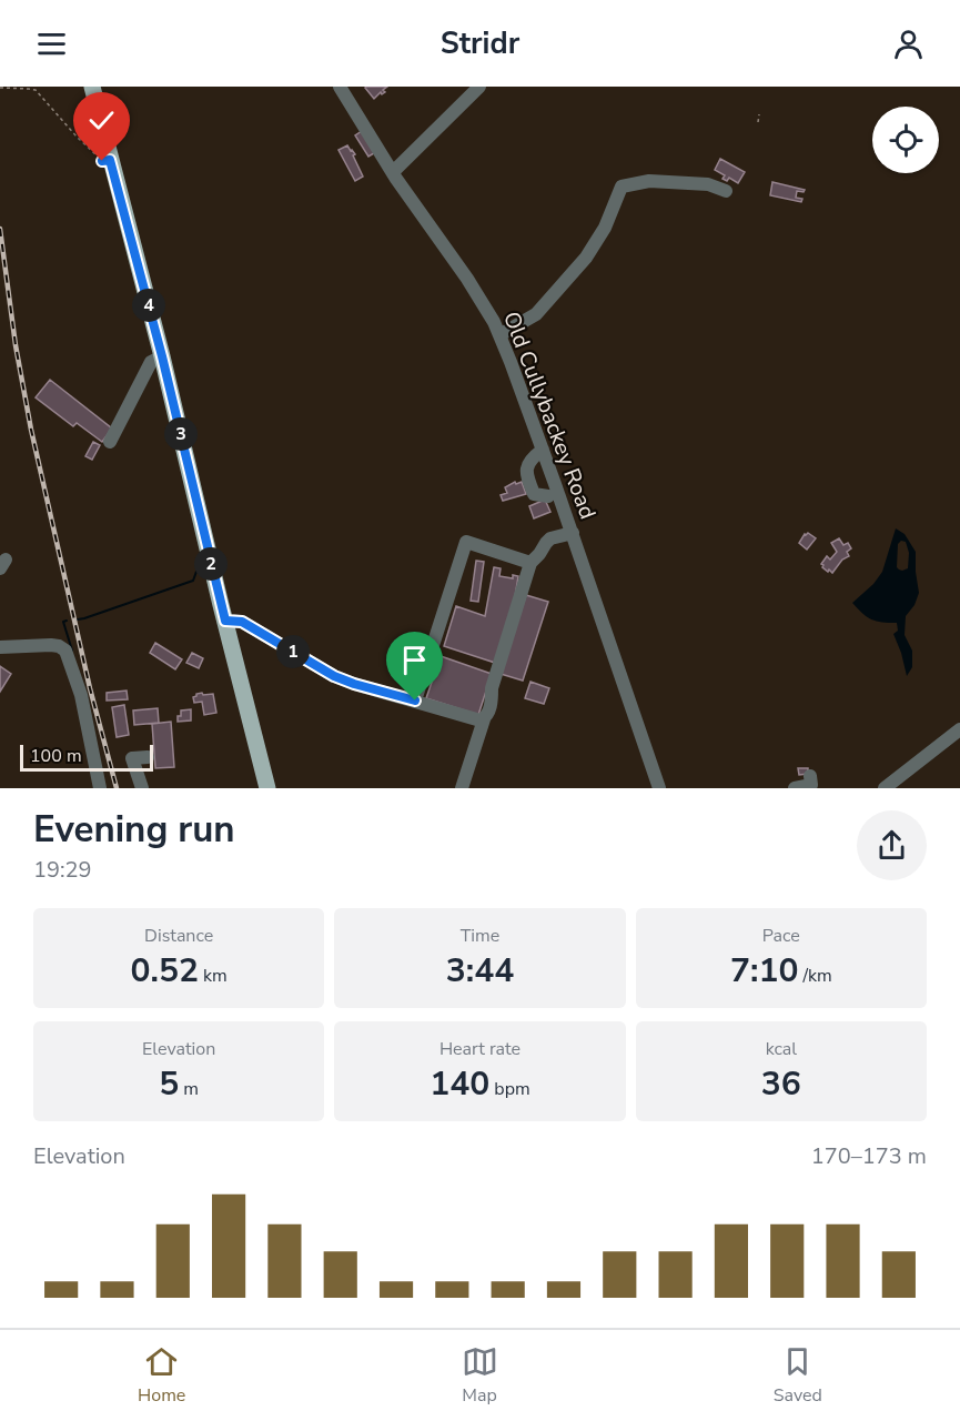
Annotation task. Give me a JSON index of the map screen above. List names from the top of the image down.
{
  "streets": {
    "street": ["Old Cullybackey Road"]
  },
  "scale_bar": "100 m",
  "page": {
    "header": "Stridr",
    "pins": [
      "4",
      "3",
      "2",
      "1"
    ],
    "scale": "100 m",
    "heading": ["Evening run", "19:29"],
    "stats": [
      ["Distance", "0.52 km"],
      ["Time", "3:44"],
      ["Pace", "7:10 /km"],
      ["Elevation", "5 m"],
      ["Heart rate", "140 bpm"],
      ["kcal", "36"]
    ],
    "chart": ["Elevation", "170–173 m"],
    "tabs": ["Home", "Map", "Saved"]
  }
}
